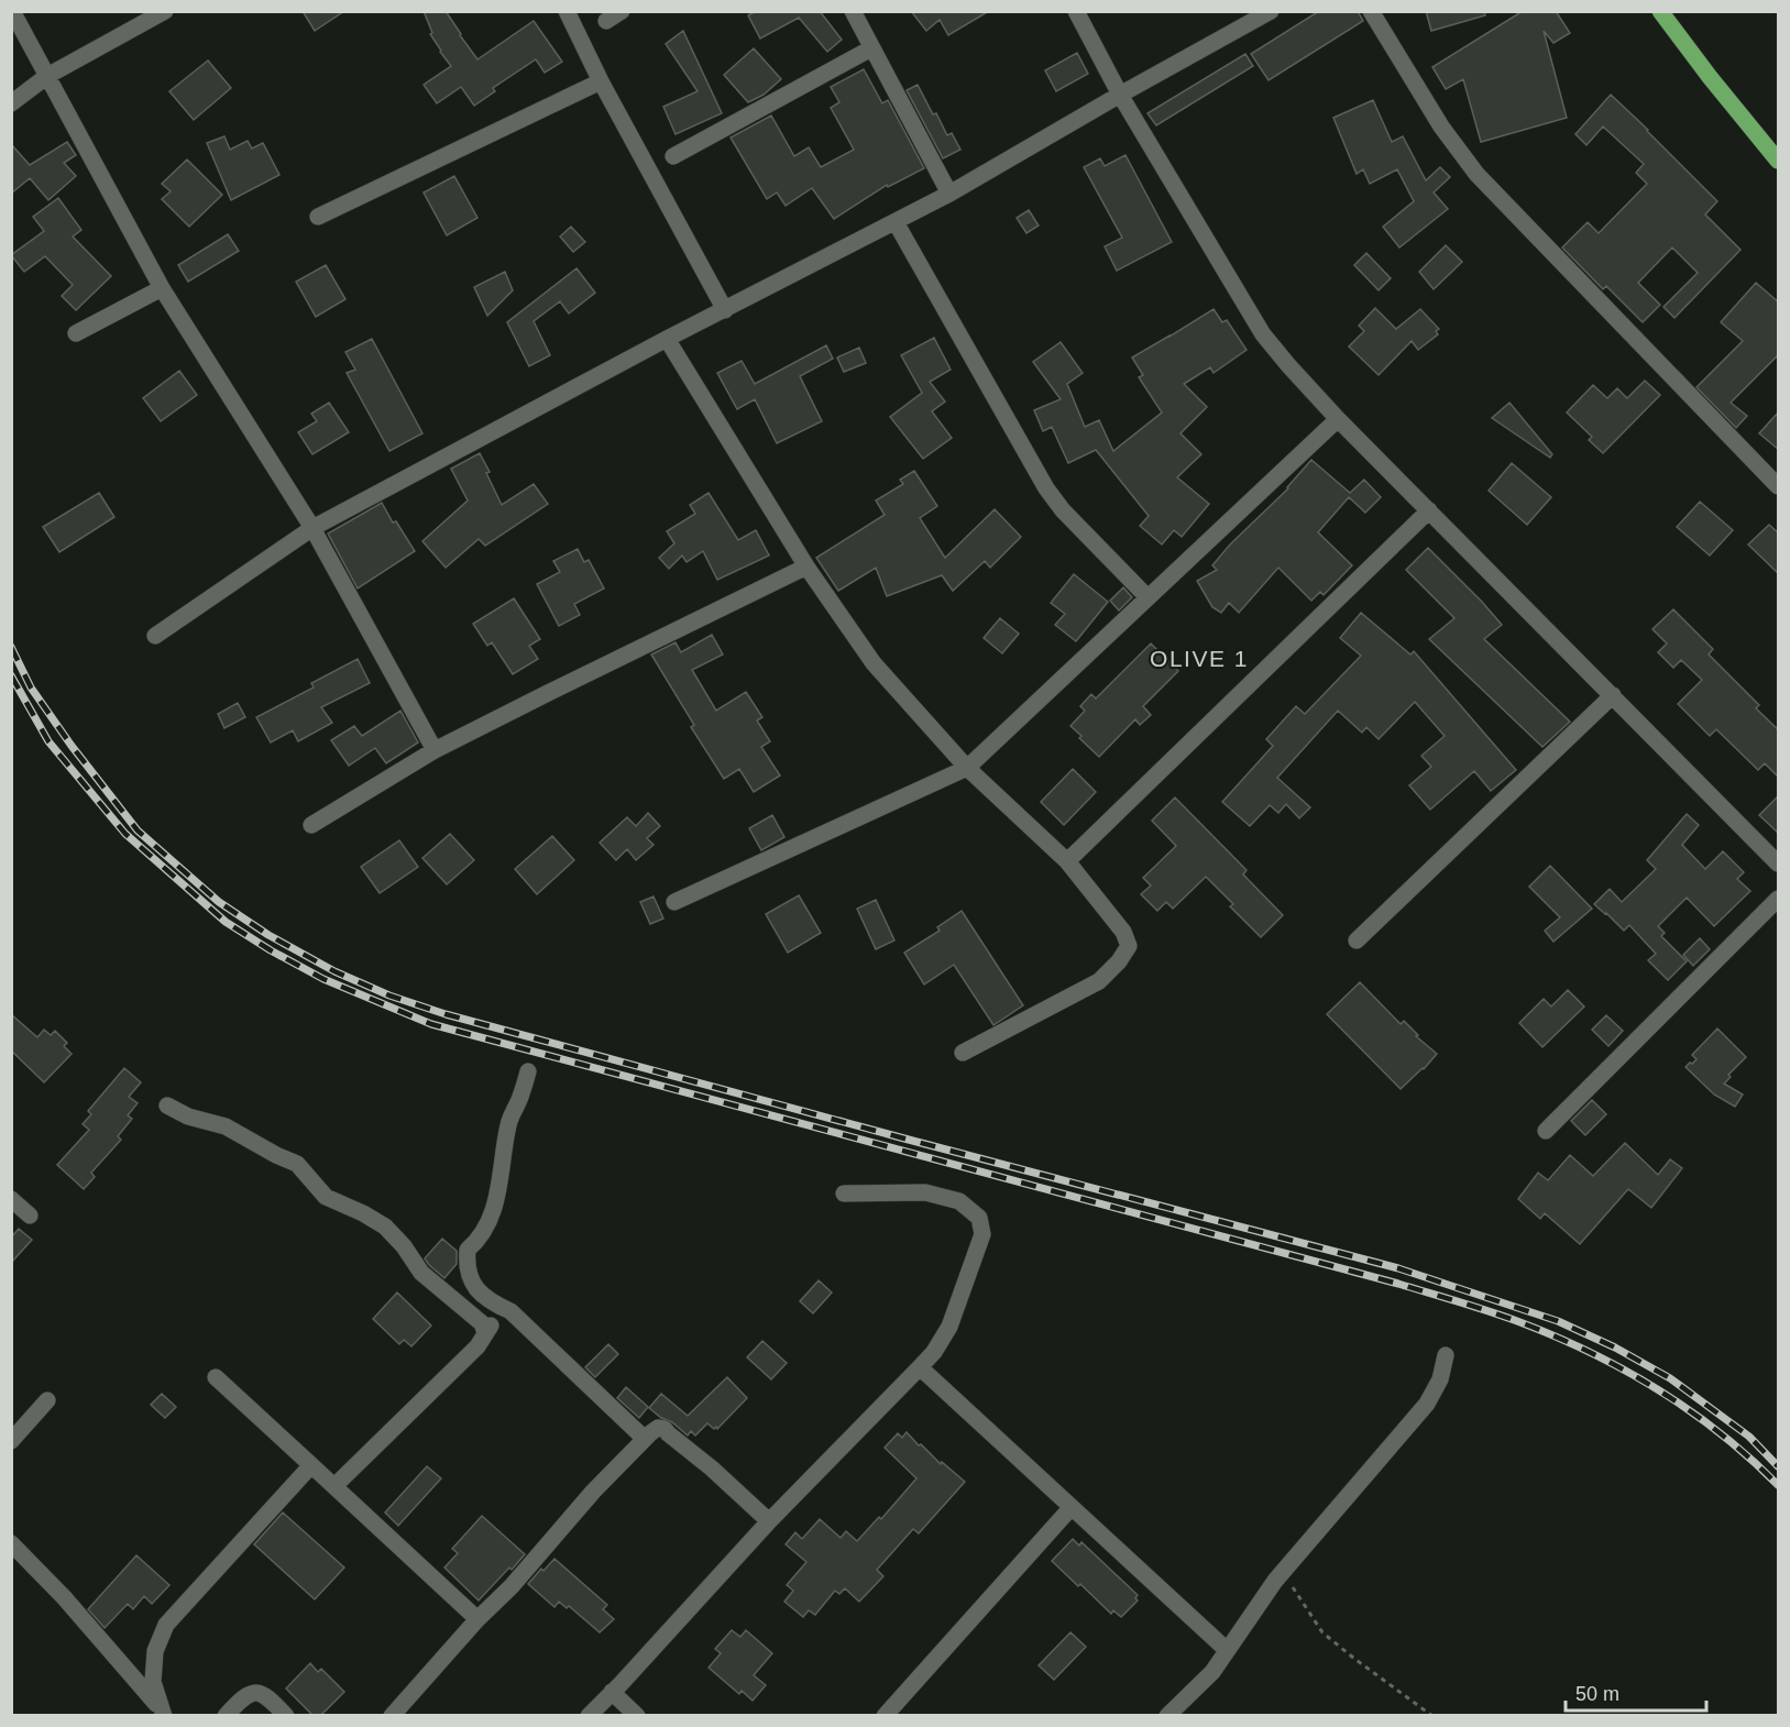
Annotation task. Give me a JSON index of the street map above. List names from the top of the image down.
{
  "districts": ["OLIVE 1"],
  "scale_bar": "50 m"
}
